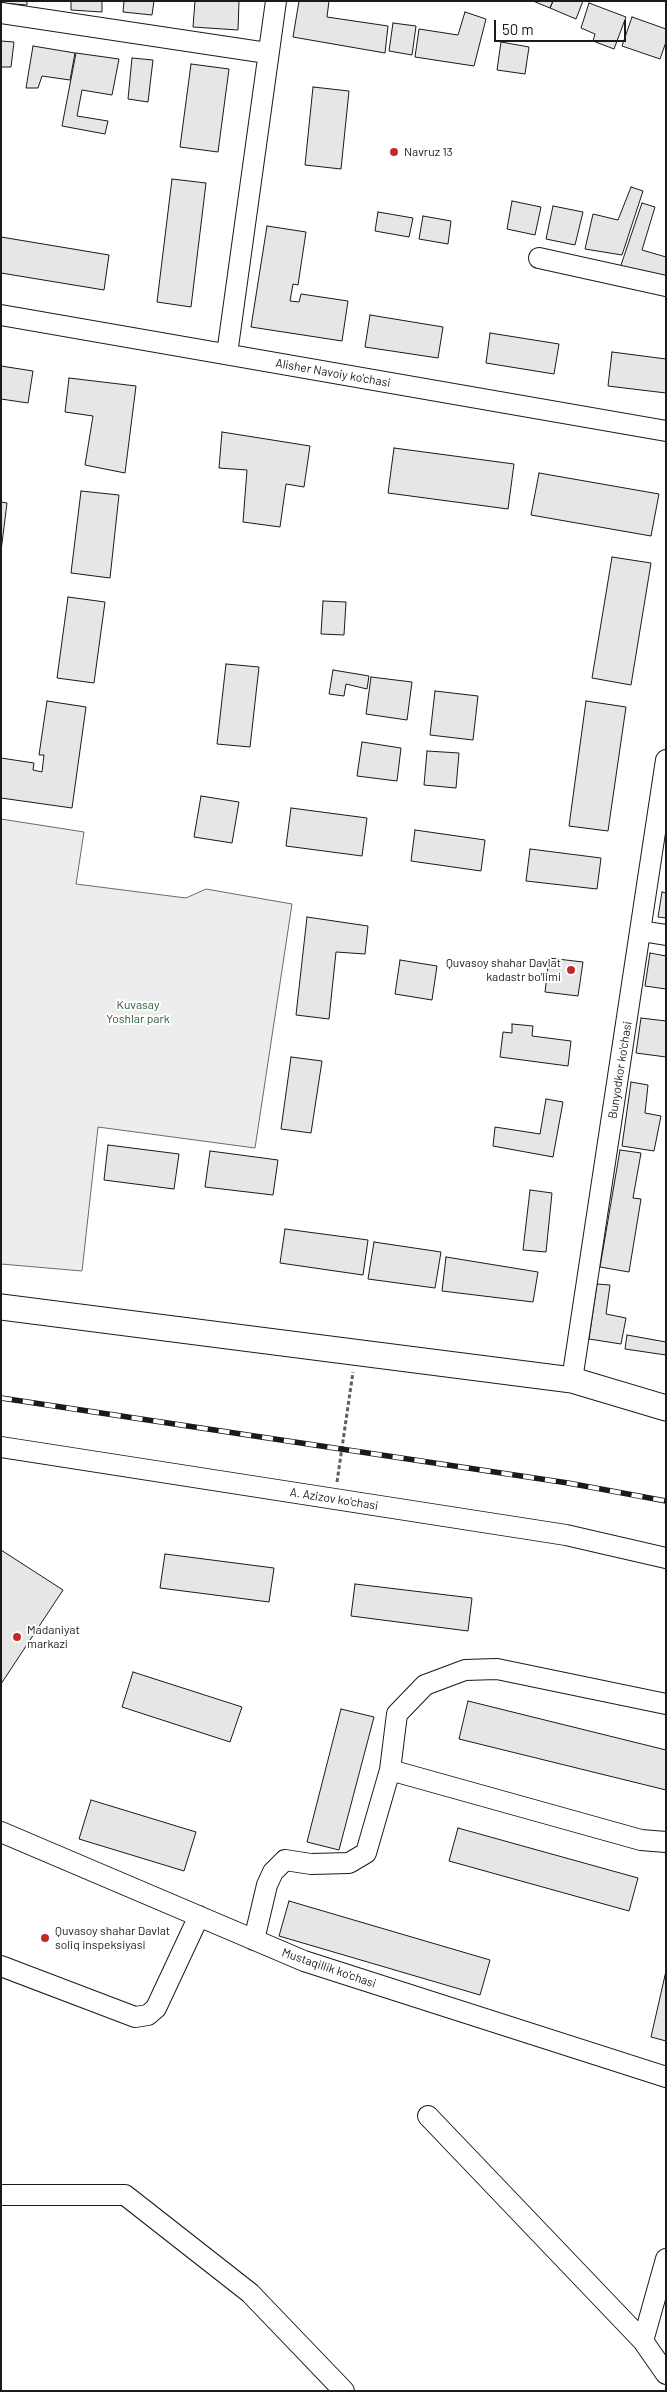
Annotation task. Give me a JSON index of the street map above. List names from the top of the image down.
{
  "streets": {
    "street": [
      "Alisher Navoiy ko'chasi",
      "Bunyodkor ko'chasi",
      "A. Azizov ko'chasi",
      "Mustaqillik ko'chasi"
    ]
  },
  "parks": ["Kuvasay Yoshlar park"],
  "places": [
    "Navruz 13",
    "Quvasoy shahar Davlat kadastr bo'limi",
    "Madaniyat markazi",
    "Quvasoy shahar Davlat soliq inspeksiyasi"
  ],
  "scale_bar": "50 m"
}
